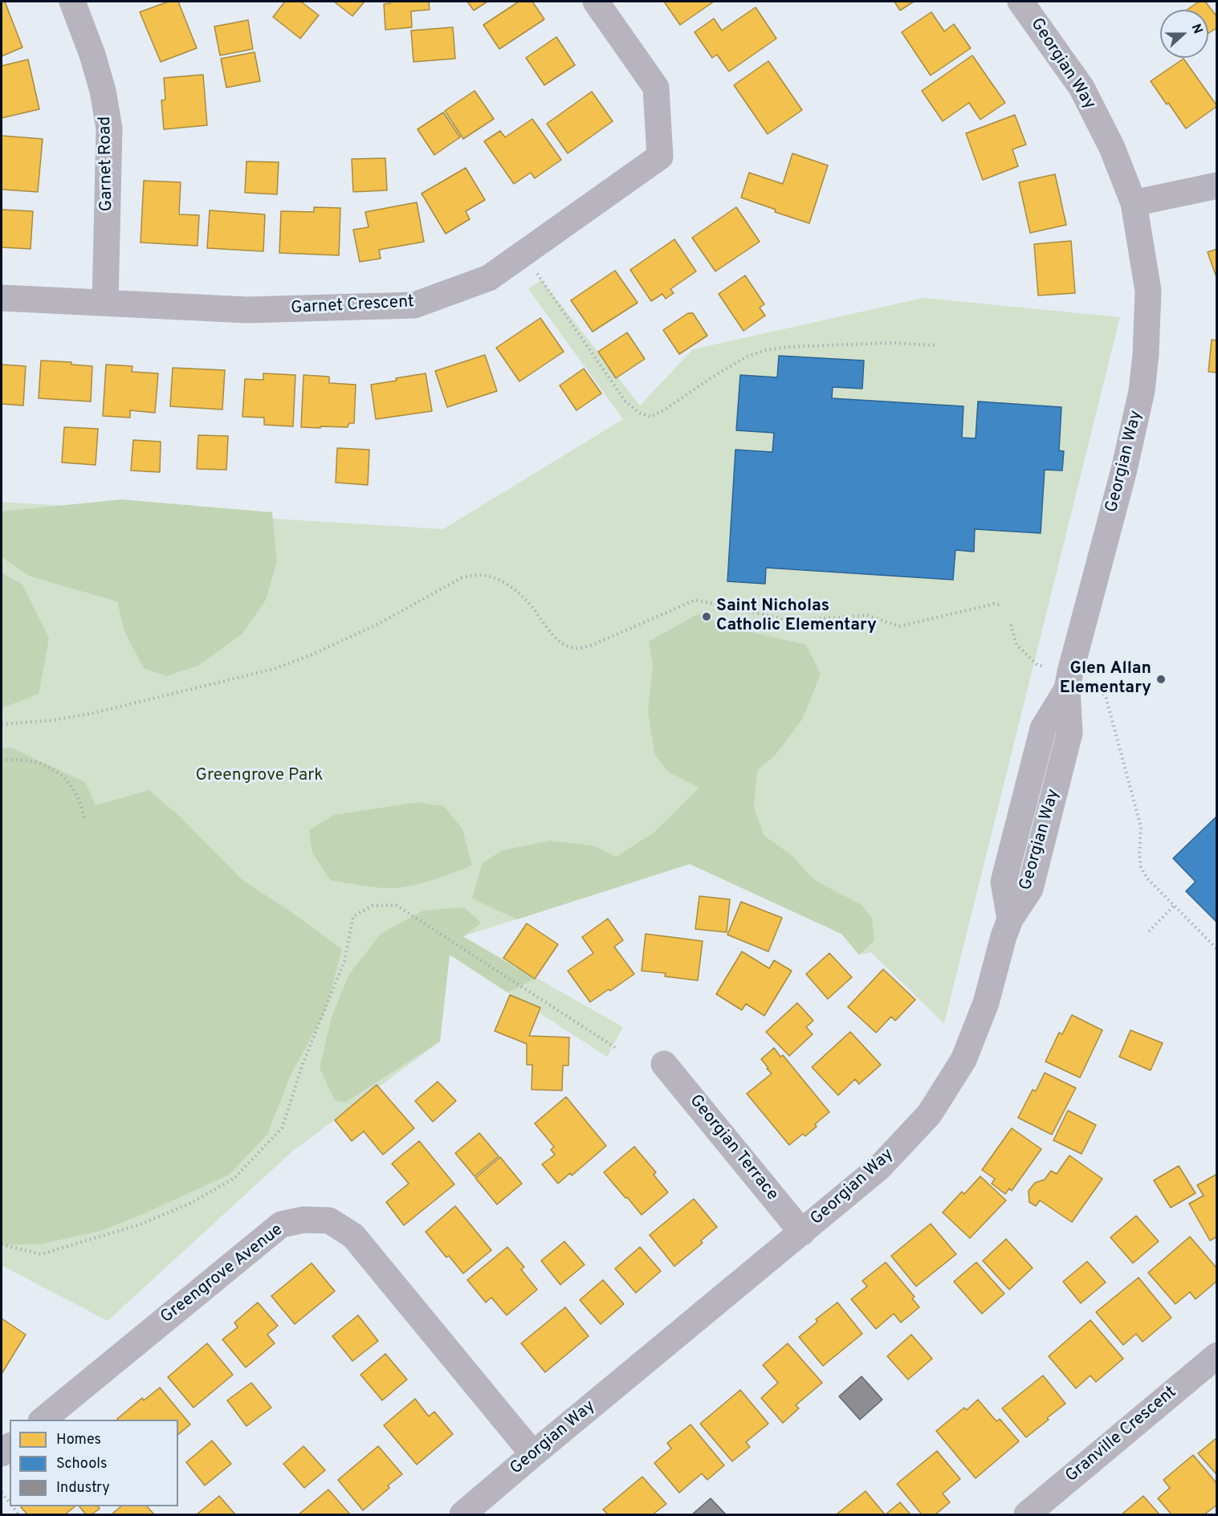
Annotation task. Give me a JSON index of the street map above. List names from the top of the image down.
{
  "streets": {
    "street": [
      "Georgian Way",
      "Garnet Road",
      "Garnet Crescent",
      "Georgian Terrace",
      "Greengrove Avenue",
      "Granville Crescent"
    ]
  },
  "crossings": [
    ["Georgian Way", "Georgian Terrace"],
    ["Georgian Way", "Greengrove Avenue"],
    ["Garnet Road", "Garnet Crescent"]
  ],
  "parks": ["Greengrove Park"],
  "places": ["Saint Nicholas Catholic Elementary", "Glen Allan Elementary"],
  "legend": ["Homes", "Schools", "Industry"],
  "north": "right"
}
